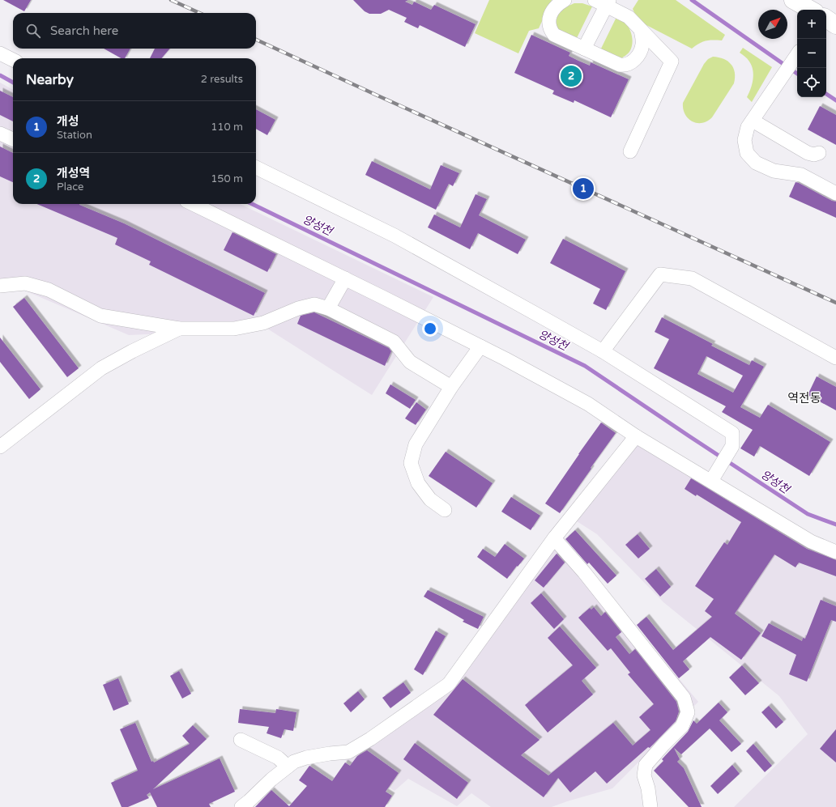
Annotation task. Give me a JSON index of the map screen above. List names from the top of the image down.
{
  "districts": ["역전동"],
  "water": ["양성천"],
  "north": "top right",
  "page": {
    "map_buttons": ["+", "−"],
    "search": "Search here",
    "heading": ["Nearby", "2 results"],
    "pins": ["2", "1"],
    "list": [
      {
        "mark": "1",
        "name": "개성",
        "note": "Station",
        "value": "110 m"
      },
      {
        "mark": "2",
        "name": "개성역",
        "note": "Place",
        "value": "150 m"
      }
    ]
  }
}
